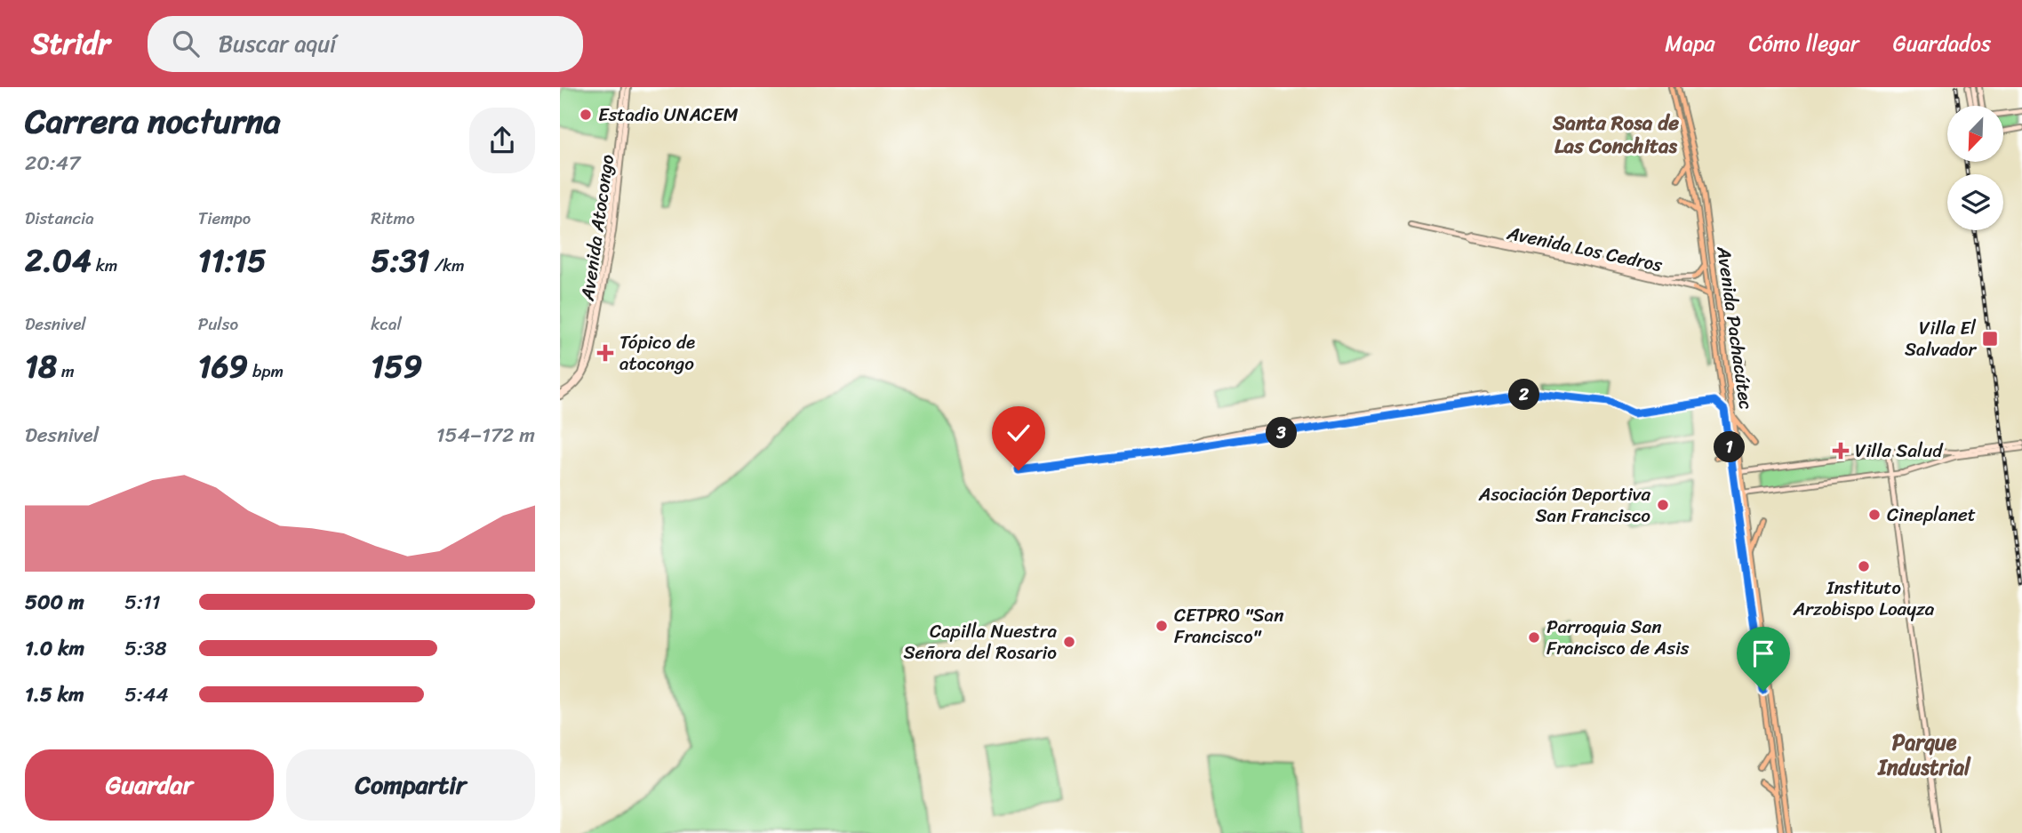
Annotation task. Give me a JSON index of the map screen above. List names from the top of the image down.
{
  "streets": {
    "main road": ["Avenida Pachacútec"],
    "street": ["Avenida Atocongo", "Avenida Los Cedros"]
  },
  "districts": ["Santa Rosa de Las Conchitas", "Parque Industrial"],
  "places": {
    "other": [
      "Estadio UNACEM",
      "Asociación Deportiva San Francisco",
      "Cineplanet",
      "Instituto Arzobispo Loayza",
      "CETPRO \"San Francisco\"",
      "Parroquia San Francisco de Asis",
      "Capilla Nuestra Señora del Rosario"
    ],
    "transit": ["Villa El Salvador"],
    "health": ["Tópico de atocongo", "Villa Salud"]
  },
  "north": "bottom left",
  "page": {
    "header": "Stridr",
    "search": "Buscar aquí",
    "nav": ["Mapa", "Cómo llegar", "Guardados"],
    "heading": ["Carrera nocturna", "20:47"],
    "stats": [
      ["Distancia", "2.04 km"],
      ["Tiempo", "11:15"],
      ["Ritmo", "5:31 /km"],
      ["Desnivel", "18 m"],
      ["Pulso", "169 bpm"],
      ["kcal", "159"]
    ],
    "pins": ["2", "3", "1"],
    "chart": ["Desnivel", "154–172 m"],
    "list": [
      {
        "name": "500 m",
        "note": "5:11"
      },
      {
        "name": "1.0 km",
        "note": "5:38"
      },
      {
        "name": "1.5 km",
        "note": "5:44"
      }
    ],
    "buttons": ["Guardar", "Compartir"]
  }
}
